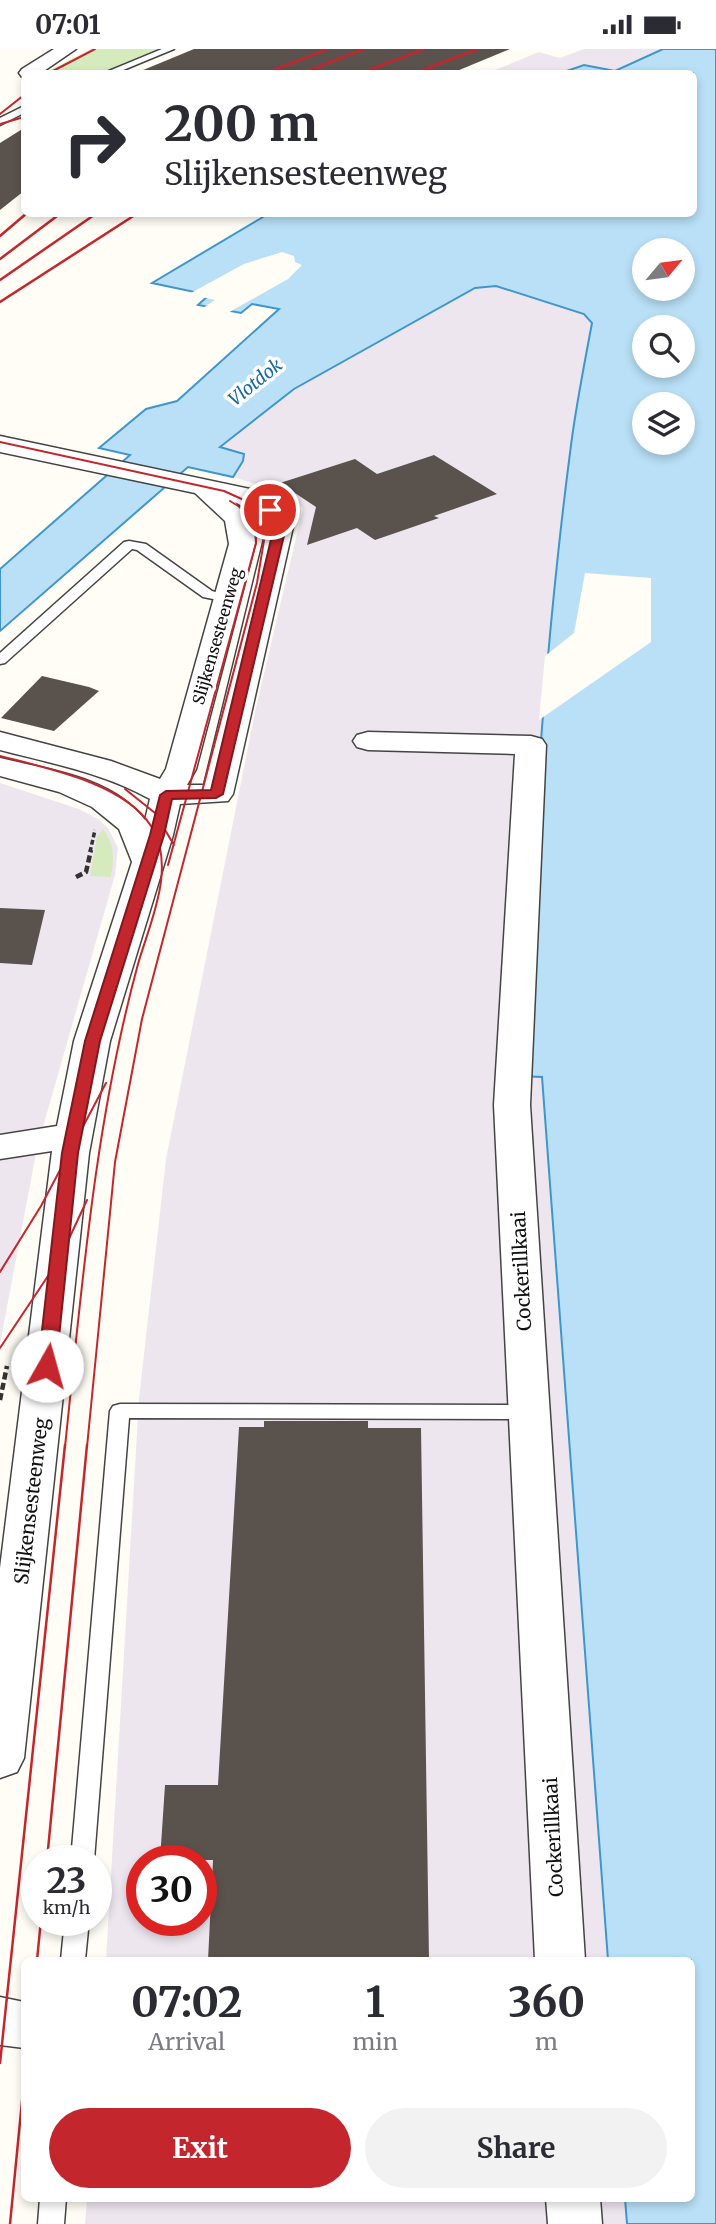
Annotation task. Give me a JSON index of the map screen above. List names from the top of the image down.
{
  "streets": {
    "street": ["Slijkensesteenweg", "Cockerillkaai"]
  },
  "water": ["Vlotdok"],
  "north": "top right",
  "page": {
    "status": "07:01",
    "turn": ["200 m", "Slijkensesteenweg"],
    "speed": "23 km/h",
    "limit": "30",
    "eta": [
      "07:02",
      "Arrival",
      "1",
      "min",
      "360",
      "m"
    ],
    "buttons": ["Exit", "Share"]
  }
}
